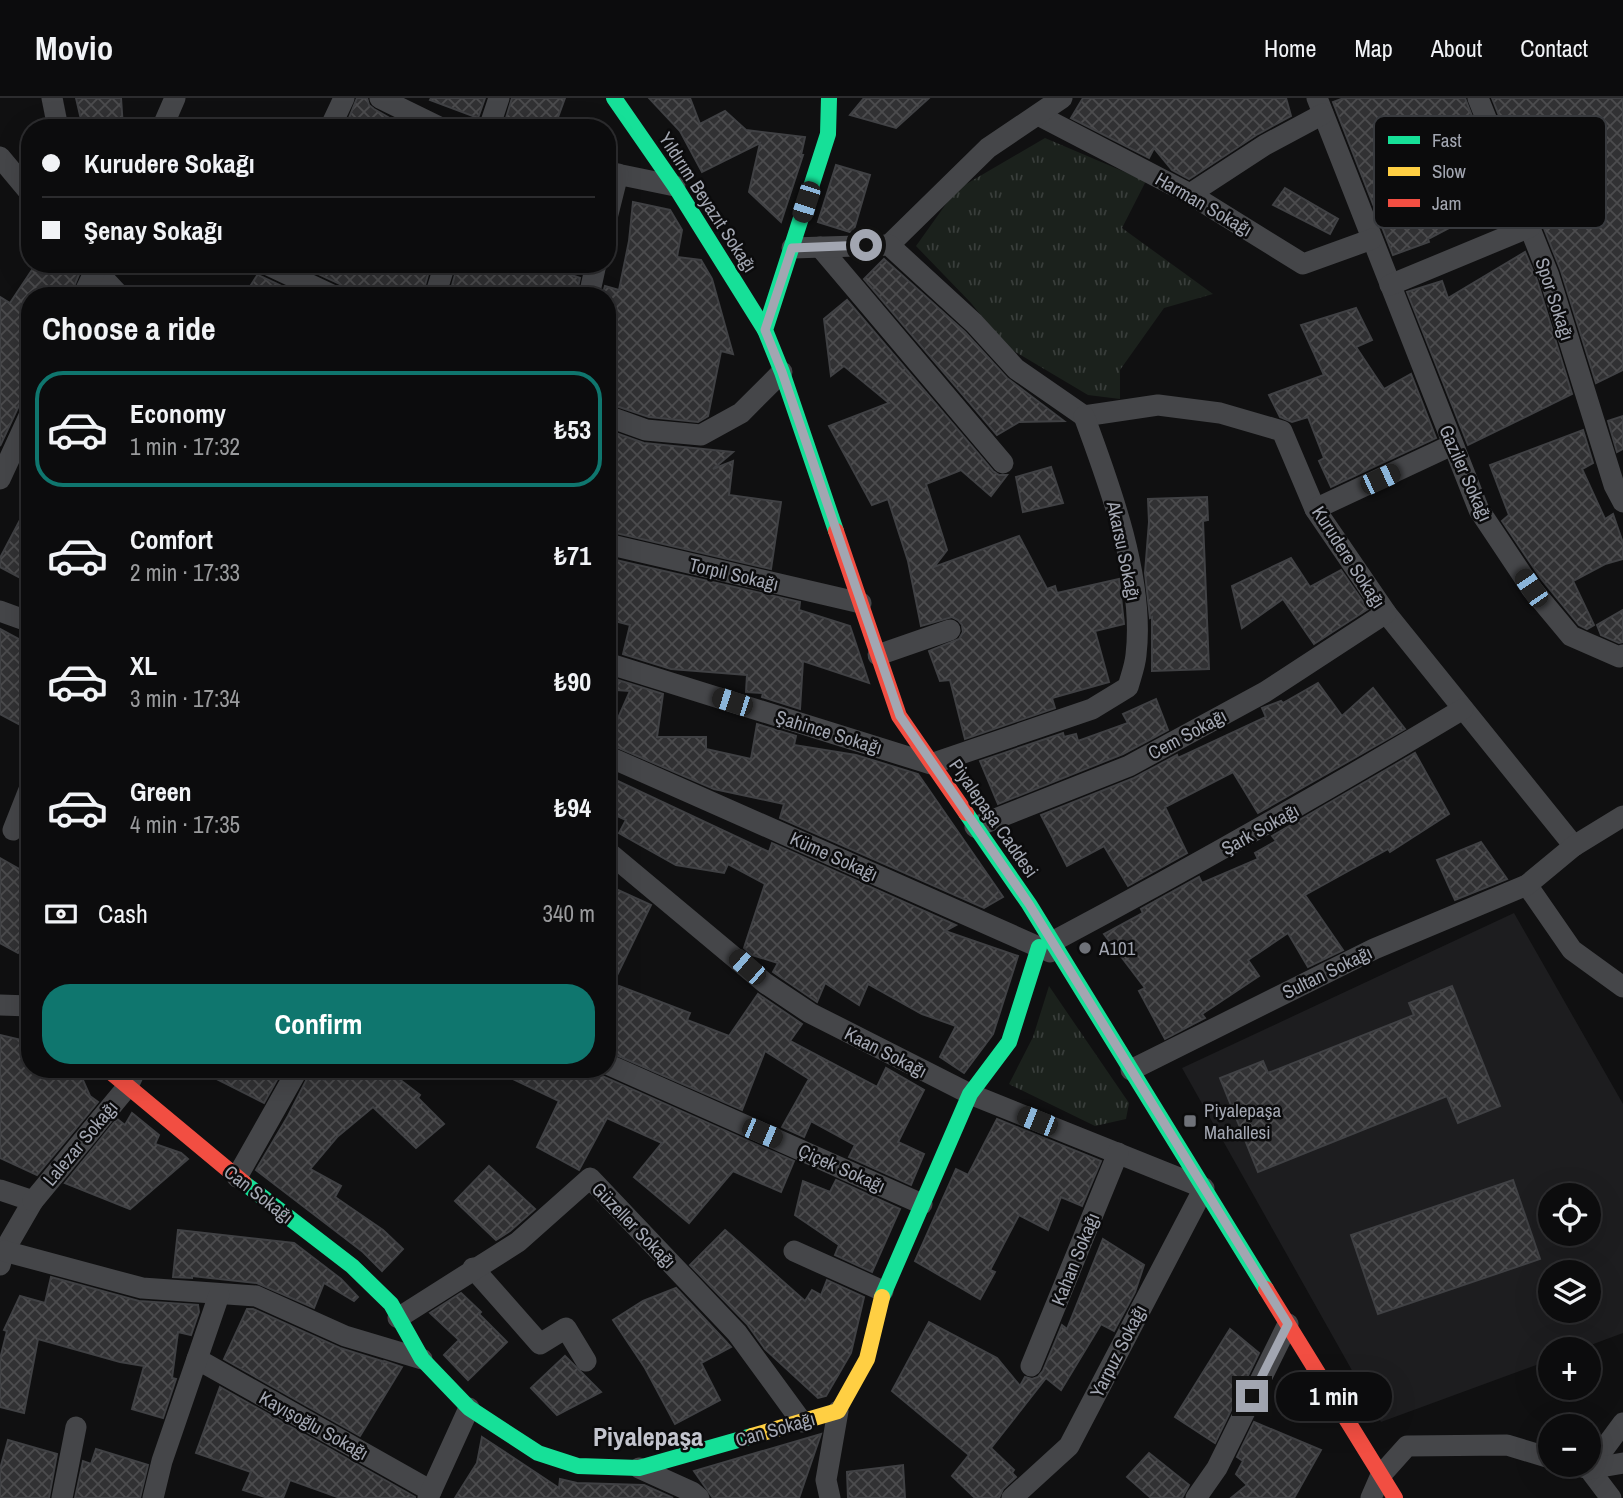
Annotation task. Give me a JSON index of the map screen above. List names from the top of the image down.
{
  "streets": {
    "street": [
      "Yıldırım Beyazıt Sokağı",
      "Harman Sokağı",
      "Spor Sokağı",
      "Gaziler Sokağı",
      "Akarsu Sokağı",
      "Kurudere Sokağı",
      "Torpil Sokağı",
      "Şahince Sokağı",
      "Cem Sokağı",
      "Piyalepaşa Caddesi",
      "Şark Sokağı",
      "Küme Sokağı",
      "Sultan Sokağı",
      "Kaan Sokağı",
      "Lalezar Sokağı",
      "Çiçek Sokağı",
      "Can Sokağı",
      "Güzeller Sokağı",
      "Kahan Sokağı",
      "Yarpuz Sokağı",
      "Kayışoğlu Sokağı"
    ]
  },
  "crossings": [
    ["Yıldırım Beyazıt Sokağı", "Piyalepaşa Caddesi"],
    ["Harman Sokağı", "Gaziler Sokağı"],
    ["Akarsu Sokağı", "Kurudere Sokağı"],
    ["Akarsu Sokağı", "Şahince Sokağı"],
    ["Akarsu Sokağı", "Piyalepaşa Caddesi"],
    ["Kurudere Sokağı", "Cem Sokağı"],
    ["Kurudere Sokağı", "Şark Sokağı"],
    ["Kurudere Sokağı", "Sultan Sokağı"],
    ["Torpil Sokağı", "Piyalepaşa Caddesi"],
    ["Şahince Sokağı", "Piyalepaşa Caddesi"],
    ["Cem Sokağı", "Piyalepaşa Caddesi"],
    ["Piyalepaşa Caddesi", "Şark Sokağı"],
    ["Piyalepaşa Caddesi", "Küme Sokağı"],
    ["Piyalepaşa Caddesi", "Sultan Sokağı"],
    ["Piyalepaşa Caddesi", "Kaan Sokağı"],
    ["Piyalepaşa Caddesi", "Can Sokağı"],
    ["Piyalepaşa Caddesi", "Yarpuz Sokağı"],
    ["Şark Sokağı", "Küme Sokağı"],
    ["Şark Sokağı", "Can Sokağı"],
    ["Küme Sokağı", "Can Sokağı"],
    ["Kaan Sokağı", "Can Sokağı"],
    ["Kaan Sokağı", "Kahan Sokağı"],
    ["Kaan Sokağı", "Yarpuz Sokağı"],
    ["Lalezar Sokağı", "Can Sokağı"],
    ["Çiçek Sokağı", "Can Sokağı"],
    ["Can Sokağı", "Güzeller Sokağı"]
  ],
  "districts": ["Piyalepaşa"],
  "places": {
    "other": ["A101"],
    "transit": ["Piyalepaşa Mahallesi"]
  },
  "legend": ["Fast", "Slow", "Jam"],
  "page": {
    "header": "Movio",
    "nav": [
      "Home",
      "Map",
      "About",
      "Contact"
    ],
    "banner": ["Kurudere Sokağı", "Şenay Sokağı"],
    "heading": "Choose a ride",
    "list": [
      {
        "name": "Economy",
        "note": "1 min · 17:32",
        "value": "₺53"
      },
      {
        "name": "Comfort",
        "note": "2 min · 17:33",
        "value": "₺71"
      },
      {
        "name": "XL",
        "note": "3 min · 17:34",
        "value": "₺90"
      },
      {
        "name": "Green",
        "note": "4 min · 17:35",
        "value": "₺94"
      }
    ],
    "pay": ["Cash", "340 m"],
    "buttons": "Confirm",
    "map_buttons": ["+", "−"],
    "bubble": "1 min"
  }
}
